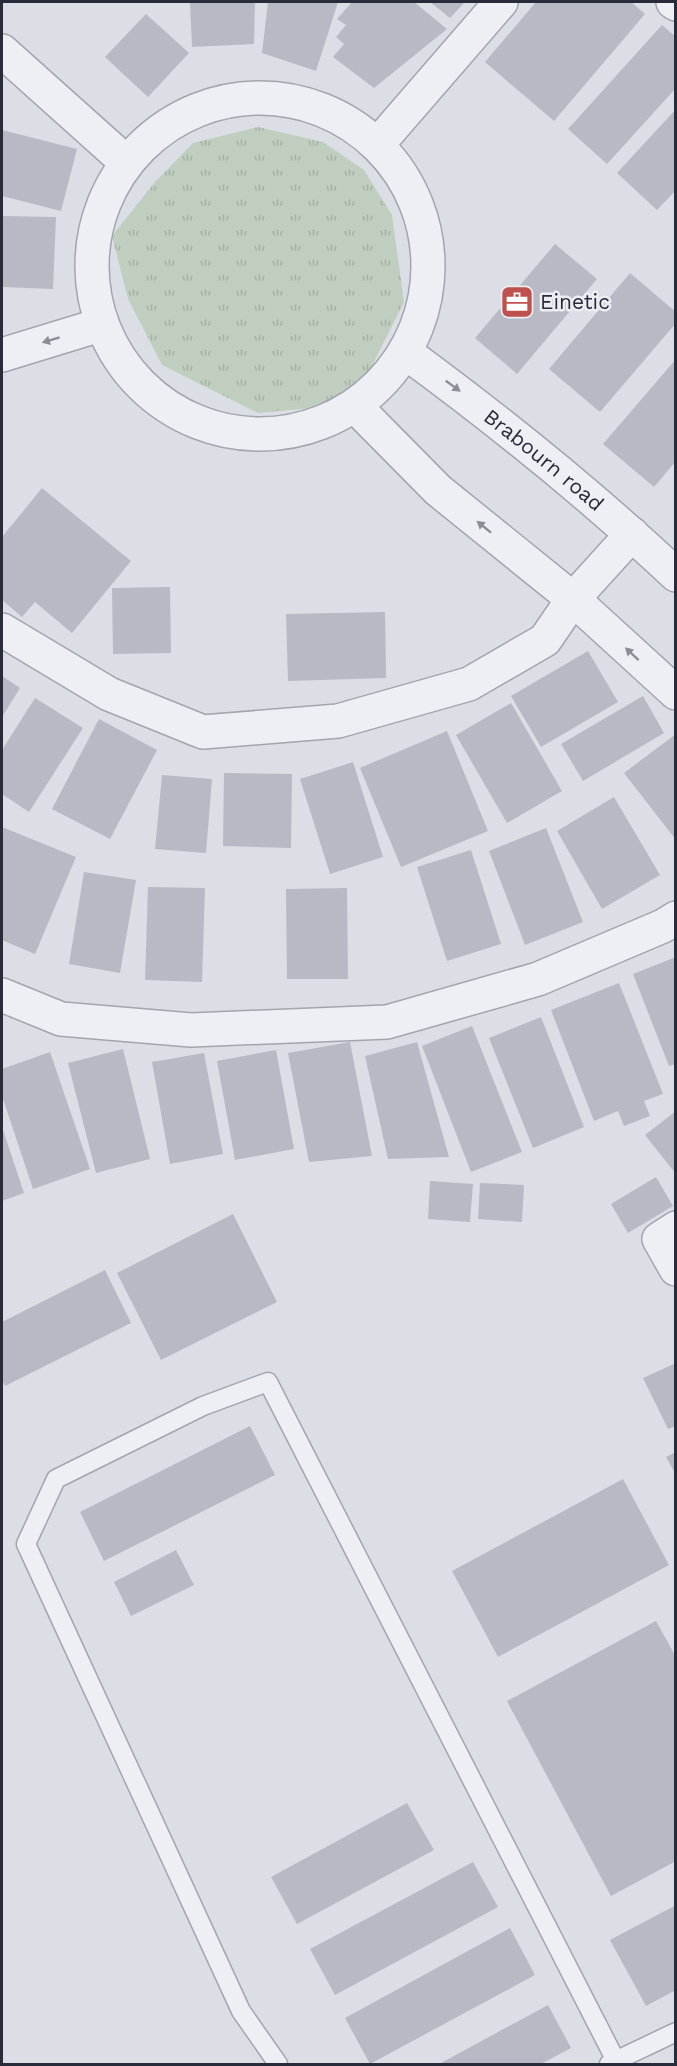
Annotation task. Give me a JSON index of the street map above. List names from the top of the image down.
{
  "streets": {
    "street": ["Brabourn road"]
  },
  "places": {
    "office": ["Einetic"]
  }
}
